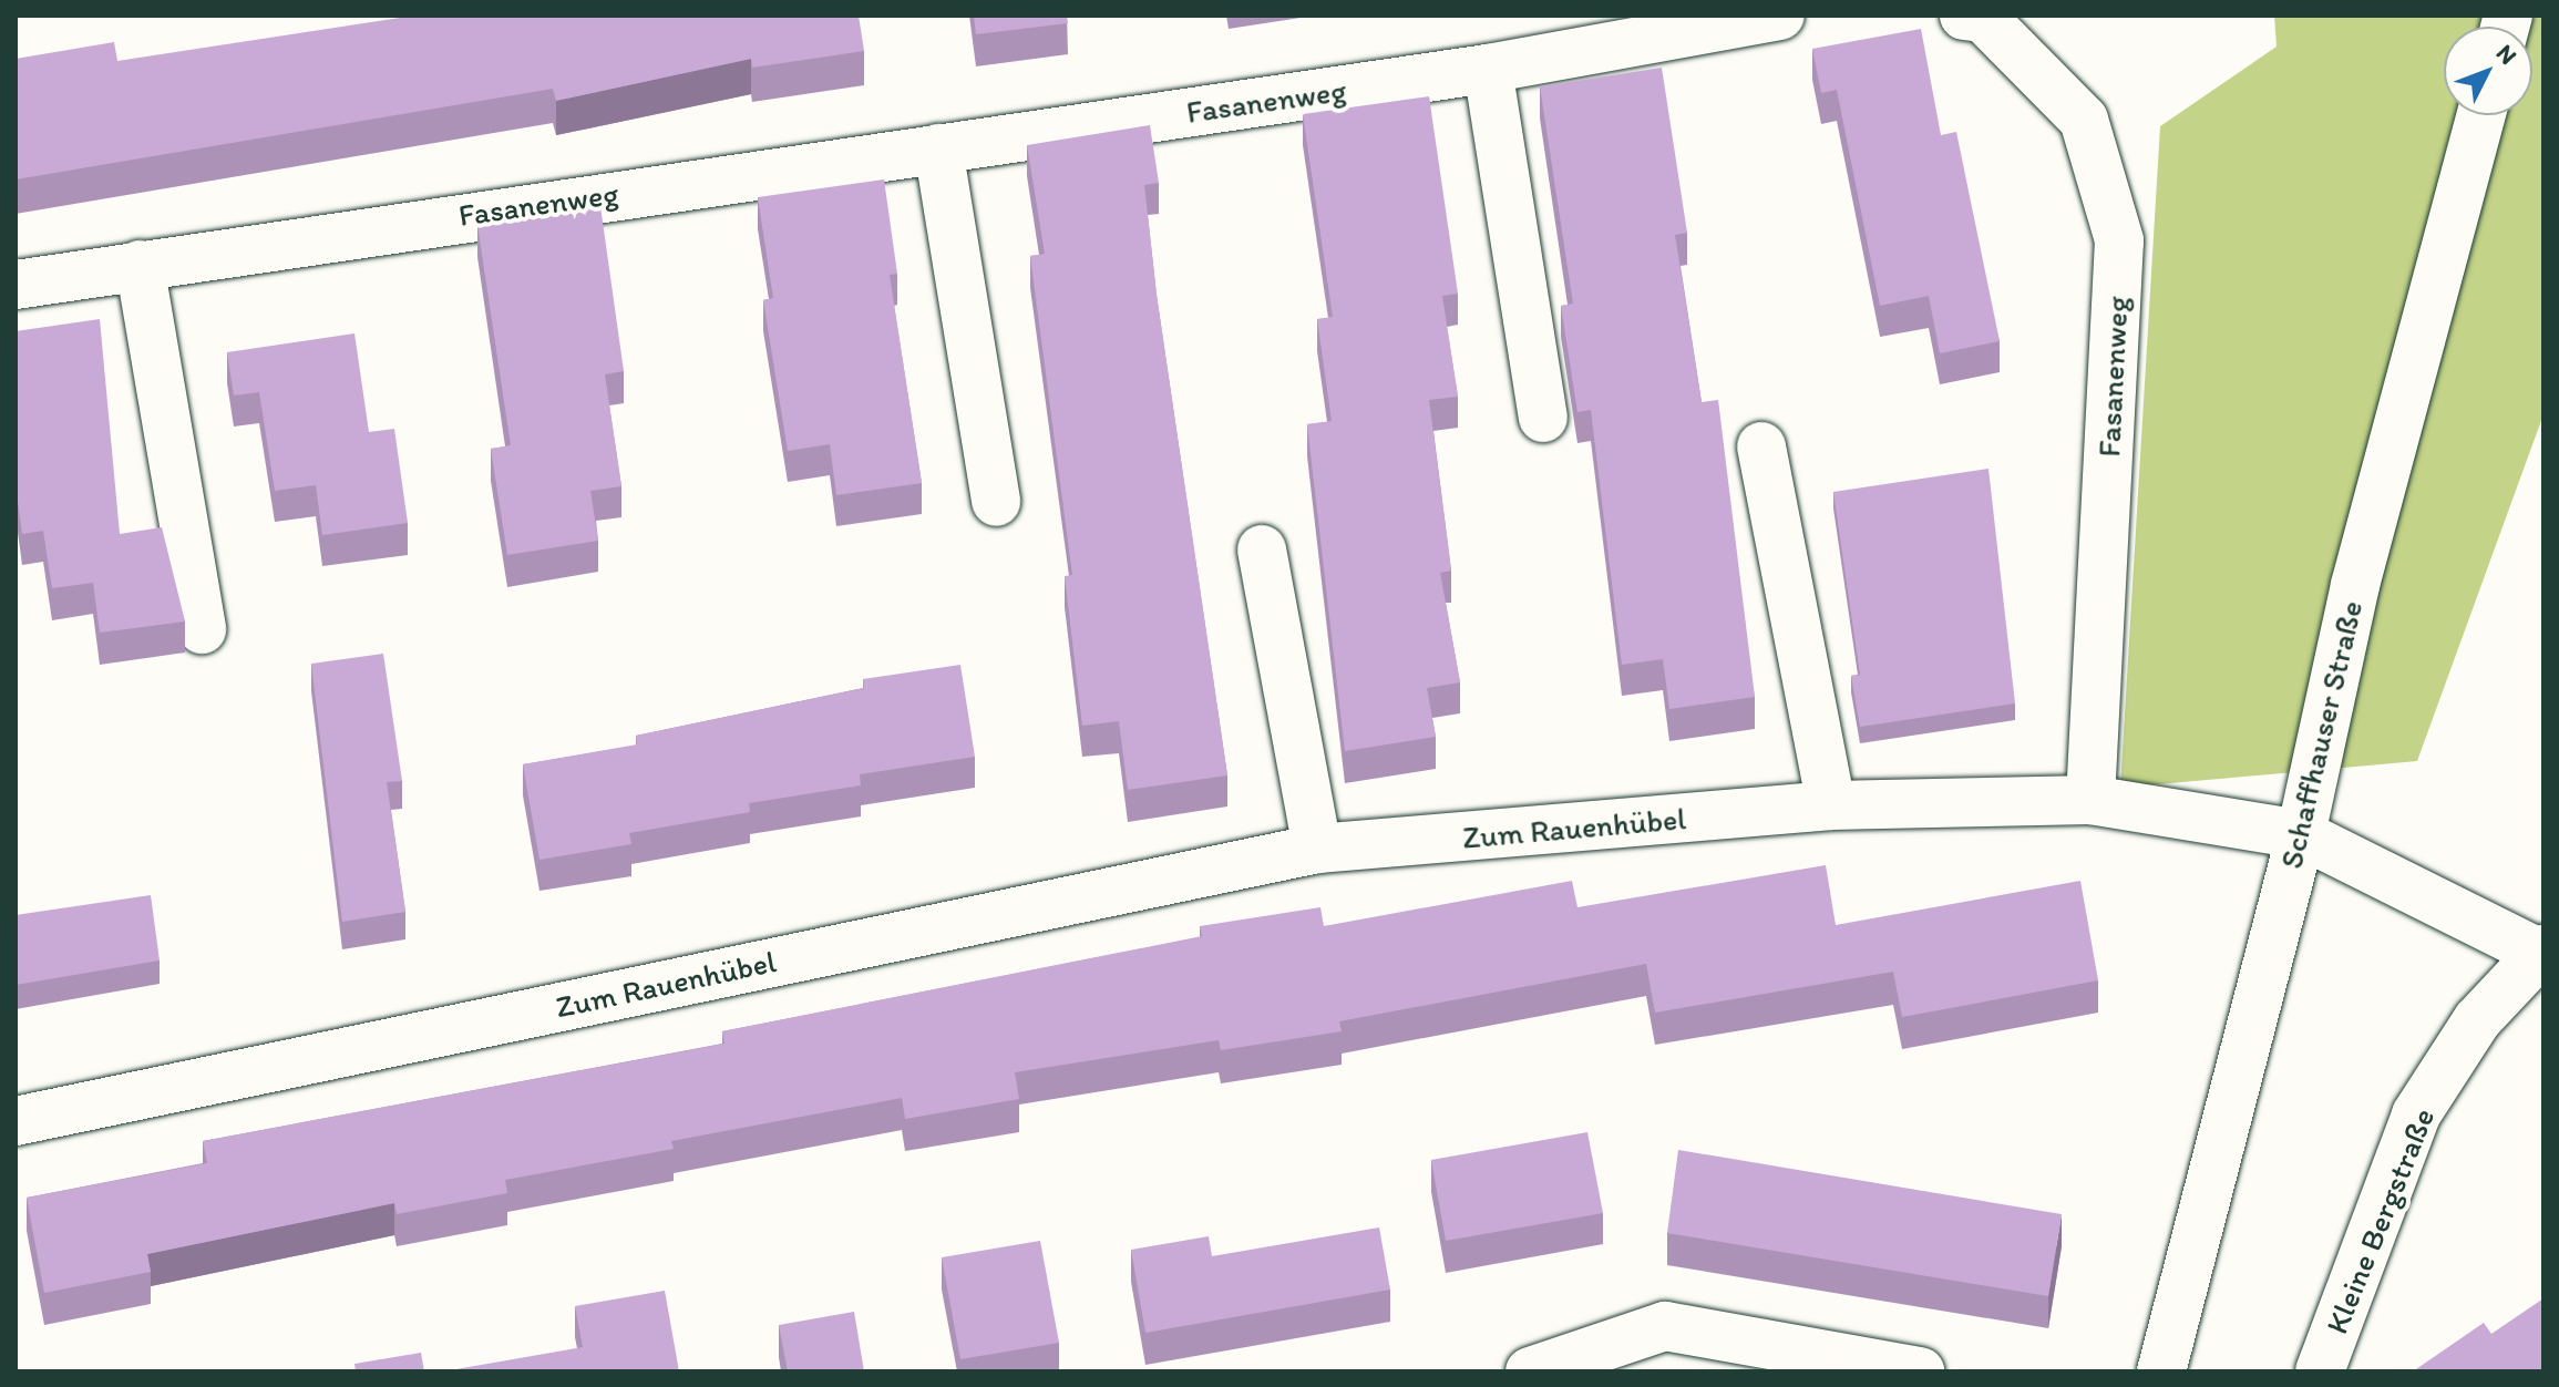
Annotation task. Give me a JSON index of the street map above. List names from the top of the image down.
{
  "streets": {
    "street": [
      "Fasanenweg",
      "Schaffhauser Straße",
      "Zum Rauenhübel",
      "Kleine Bergstraße"
    ]
  },
  "crossings": [
    ["Fasanenweg", "Zum Rauenhübel"],
    ["Schaffhauser Straße", "Zum Rauenhübel"],
    ["Zum Rauenhübel", "Kleine Bergstraße"]
  ],
  "north": "top right"
}
